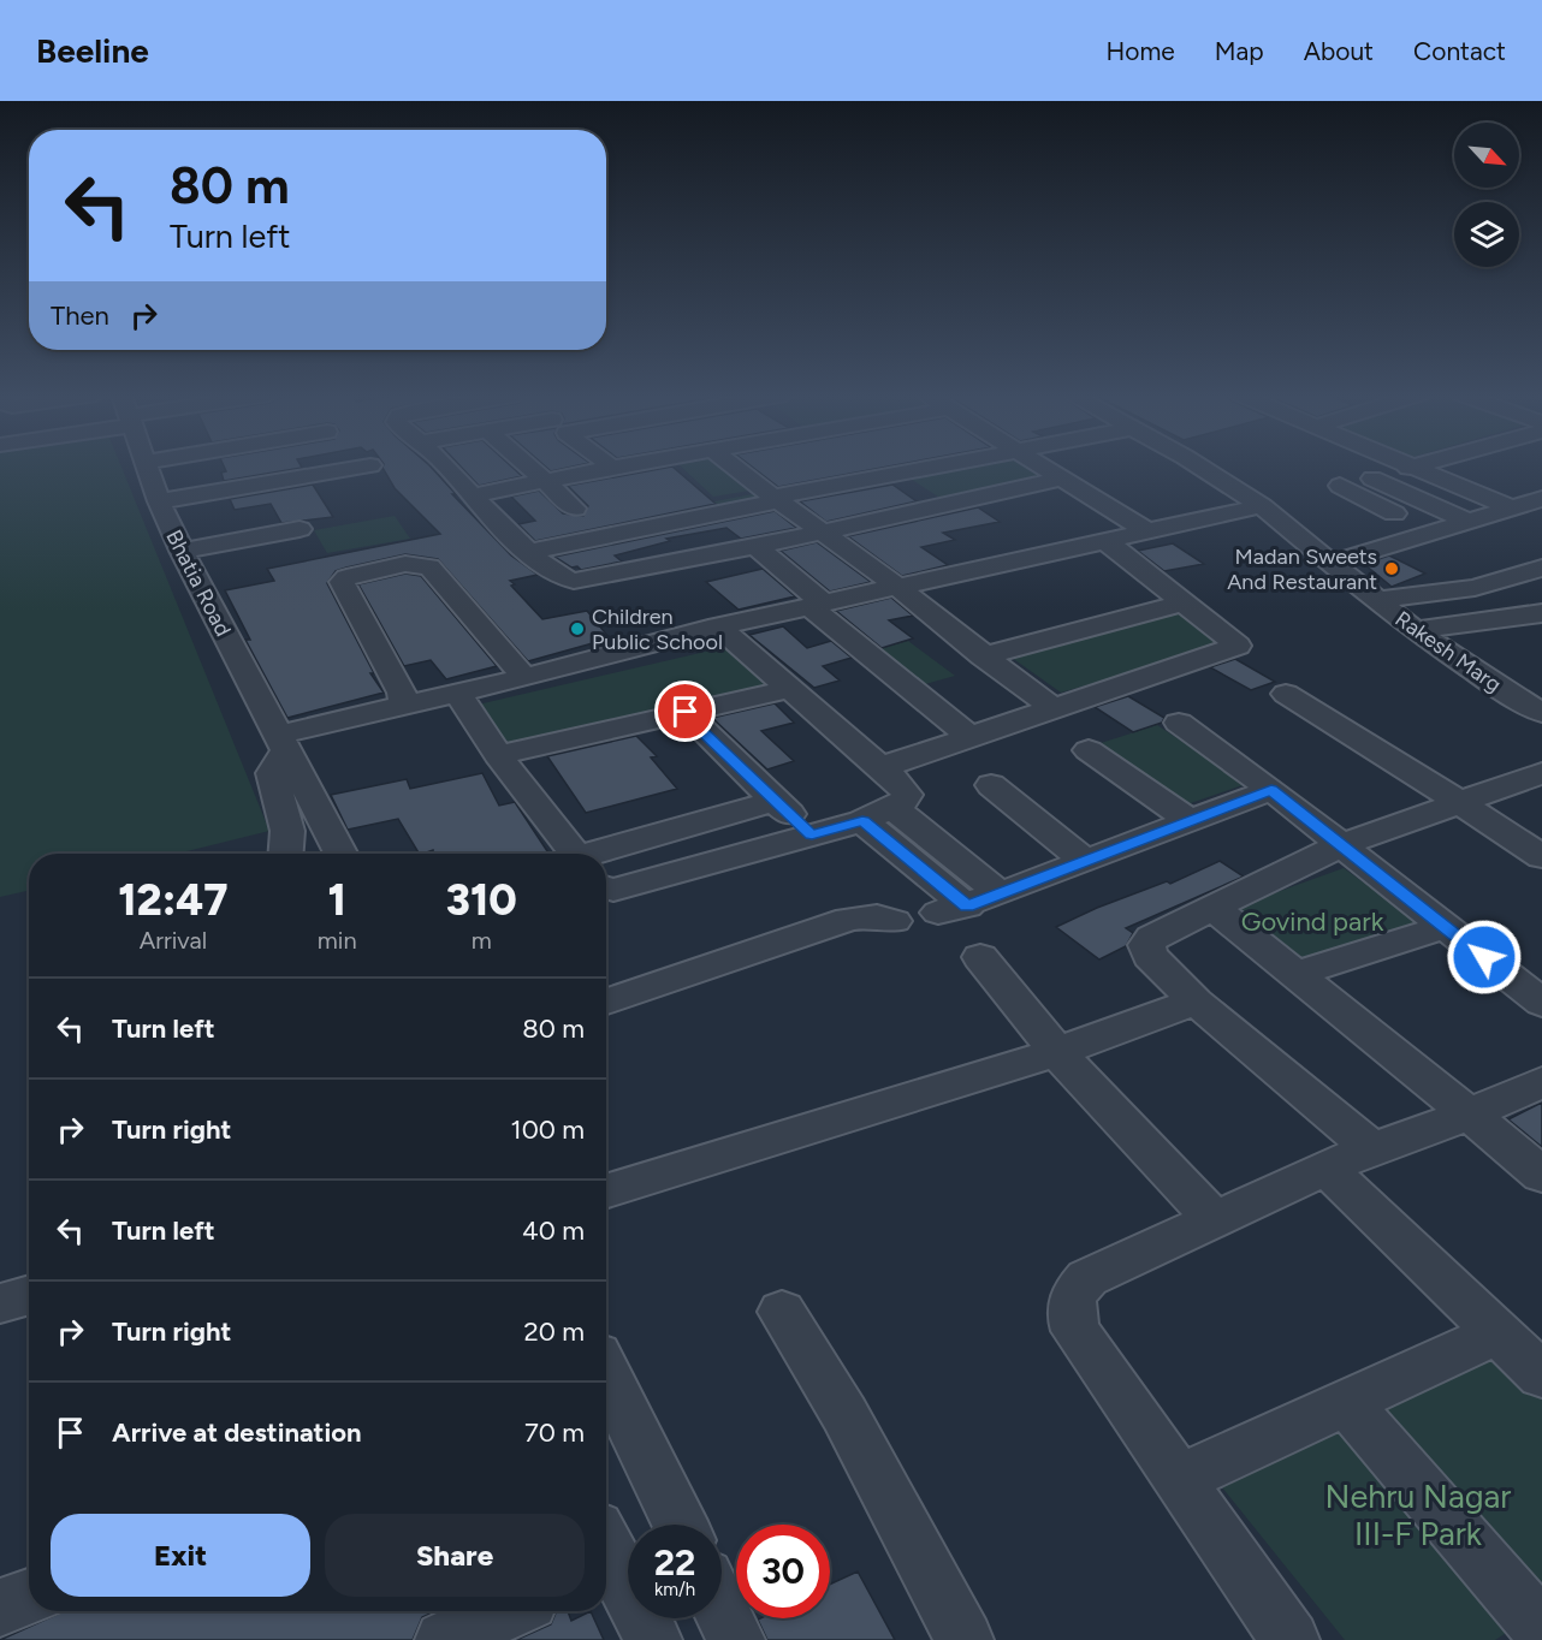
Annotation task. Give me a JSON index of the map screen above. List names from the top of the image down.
{
  "streets": {
    "street": ["Bhatia Road", "Rakesh Marg"]
  },
  "parks": ["Govind park", "Nehru Nagar III-F Park"],
  "places": ["Madan Sweets And Restaurant", "Children Public School"],
  "north": "bottom right",
  "page": {
    "header": "Beeline",
    "nav": [
      "Home",
      "Map",
      "About",
      "Contact"
    ],
    "turn": ["80 m", "Turn left"],
    "then": "Then",
    "eta": [
      "12:47",
      "Arrival",
      "1",
      "min",
      "310",
      "m"
    ],
    "list": [
      {
        "name": "Turn left",
        "value": "80 m"
      },
      {
        "name": "Turn right",
        "value": "100 m"
      },
      {
        "name": "Turn left",
        "value": "40 m"
      },
      {
        "name": "Turn right",
        "value": "20 m"
      },
      {
        "name": "Arrive at destination",
        "value": "70 m"
      }
    ],
    "buttons": ["Exit", "Share"],
    "speed": "22 km/h",
    "limit": "30"
  }
}
